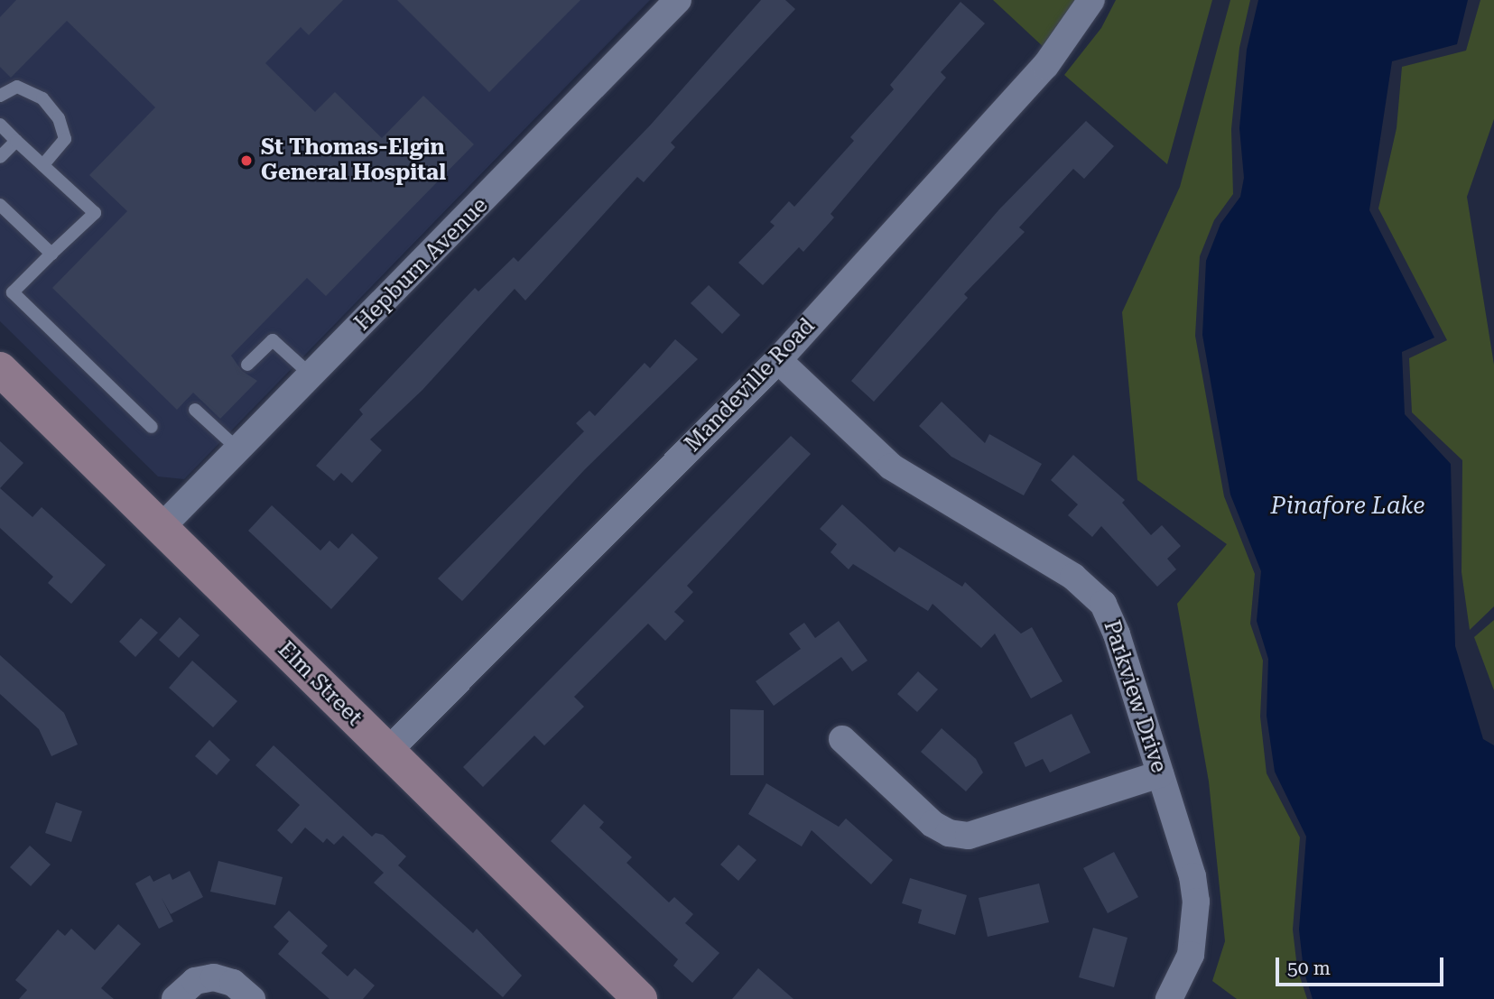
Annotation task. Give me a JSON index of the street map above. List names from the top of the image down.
{
  "streets": {
    "main road": ["Elm Street"],
    "street": ["Hepburn Avenue", "Mandeville Road", "Parkview Drive"]
  },
  "crossings": [
    ["Hepburn Avenue", "Elm Street"],
    ["Mandeville Road", "Elm Street"],
    ["Mandeville Road", "Parkview Drive"]
  ],
  "water": ["Pinafore Lake"],
  "places": ["St Thomas-Elgin General Hospital"],
  "scale_bar": "50 m"
}
